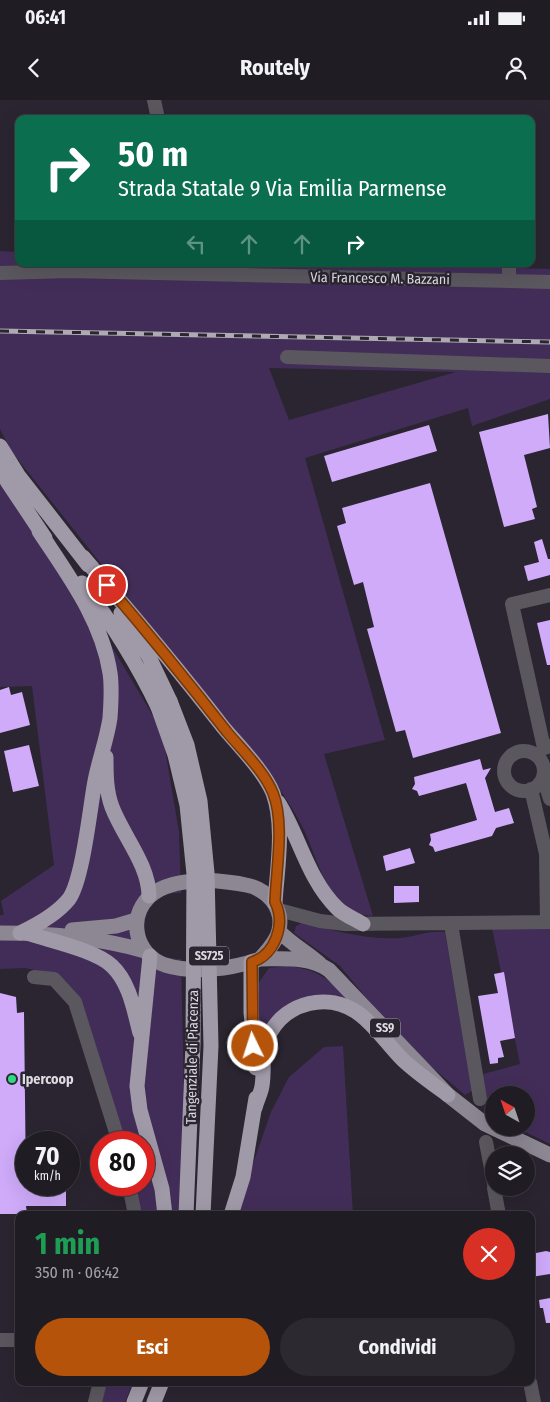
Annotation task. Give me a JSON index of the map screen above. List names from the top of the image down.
{
  "streets": {
    "highway": ["SS725", "Tangenziale di Piacenza"],
    "main road": ["SS9"],
    "street": ["Via Francesco M. Bazzani"]
  },
  "places": ["Ipercoop"],
  "north": "top left",
  "page": {
    "status": "06:41",
    "header": "Routely",
    "turn": ["50 m", "Strada Statale 9 Via Emilia Parmense"],
    "speed": "70 km/h",
    "limit": "80",
    "heading": ["1 min", "350 m · 06:42"],
    "buttons": ["Esci", "Condividi"]
  }
}
